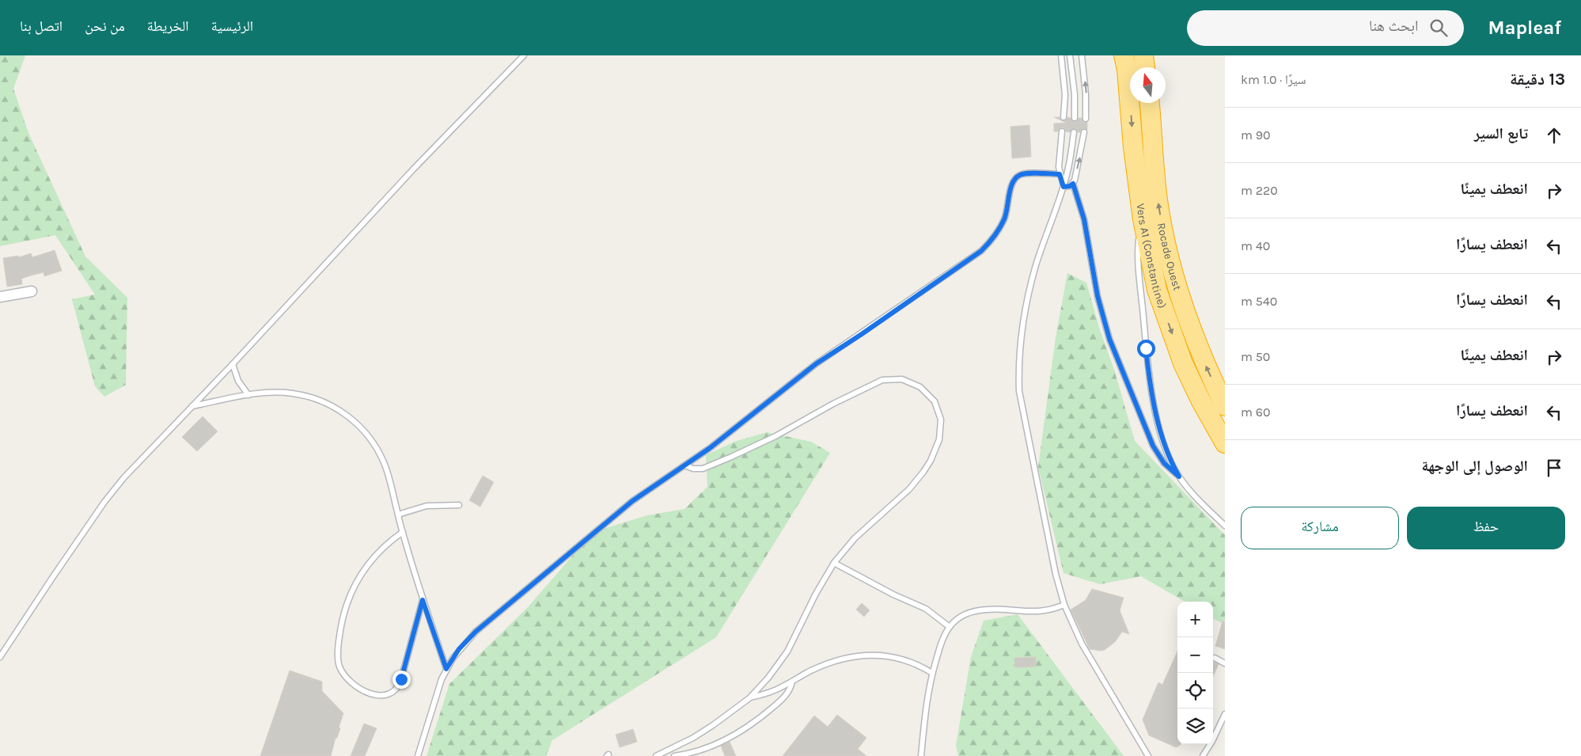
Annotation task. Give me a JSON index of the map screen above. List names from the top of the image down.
{
  "streets": {
    "highway": ["Vers A1 (Constantine)", "Rocade Ouest"]
  },
  "one_way": ["Vers A1 (Constantine)", "Rocade Ouest"],
  "north": "top",
  "page": {
    "header": "Mapleaf",
    "search": "ابحث هنا",
    "nav": [
      "الرئيسية",
      "الخريطة",
      "من نحن",
      "اتصل بنا"
    ],
    "heading": ["13 دقيقة", "سيرًا · 1.0 km"],
    "list": [
      ["تابع السير", "90 m"],
      ["انعطف يمينًا", "220 m"],
      ["انعطف يسارًا", "40 m"],
      ["انعطف يسارًا", "540 m"],
      ["انعطف يمينًا", "50 m"],
      ["انعطف يسارًا", "60 m"],
      "الوصول إلى الوجهة"
    ],
    "buttons": ["حفظ", "مشاركة"],
    "map_buttons": ["+", "−"]
  }
}
